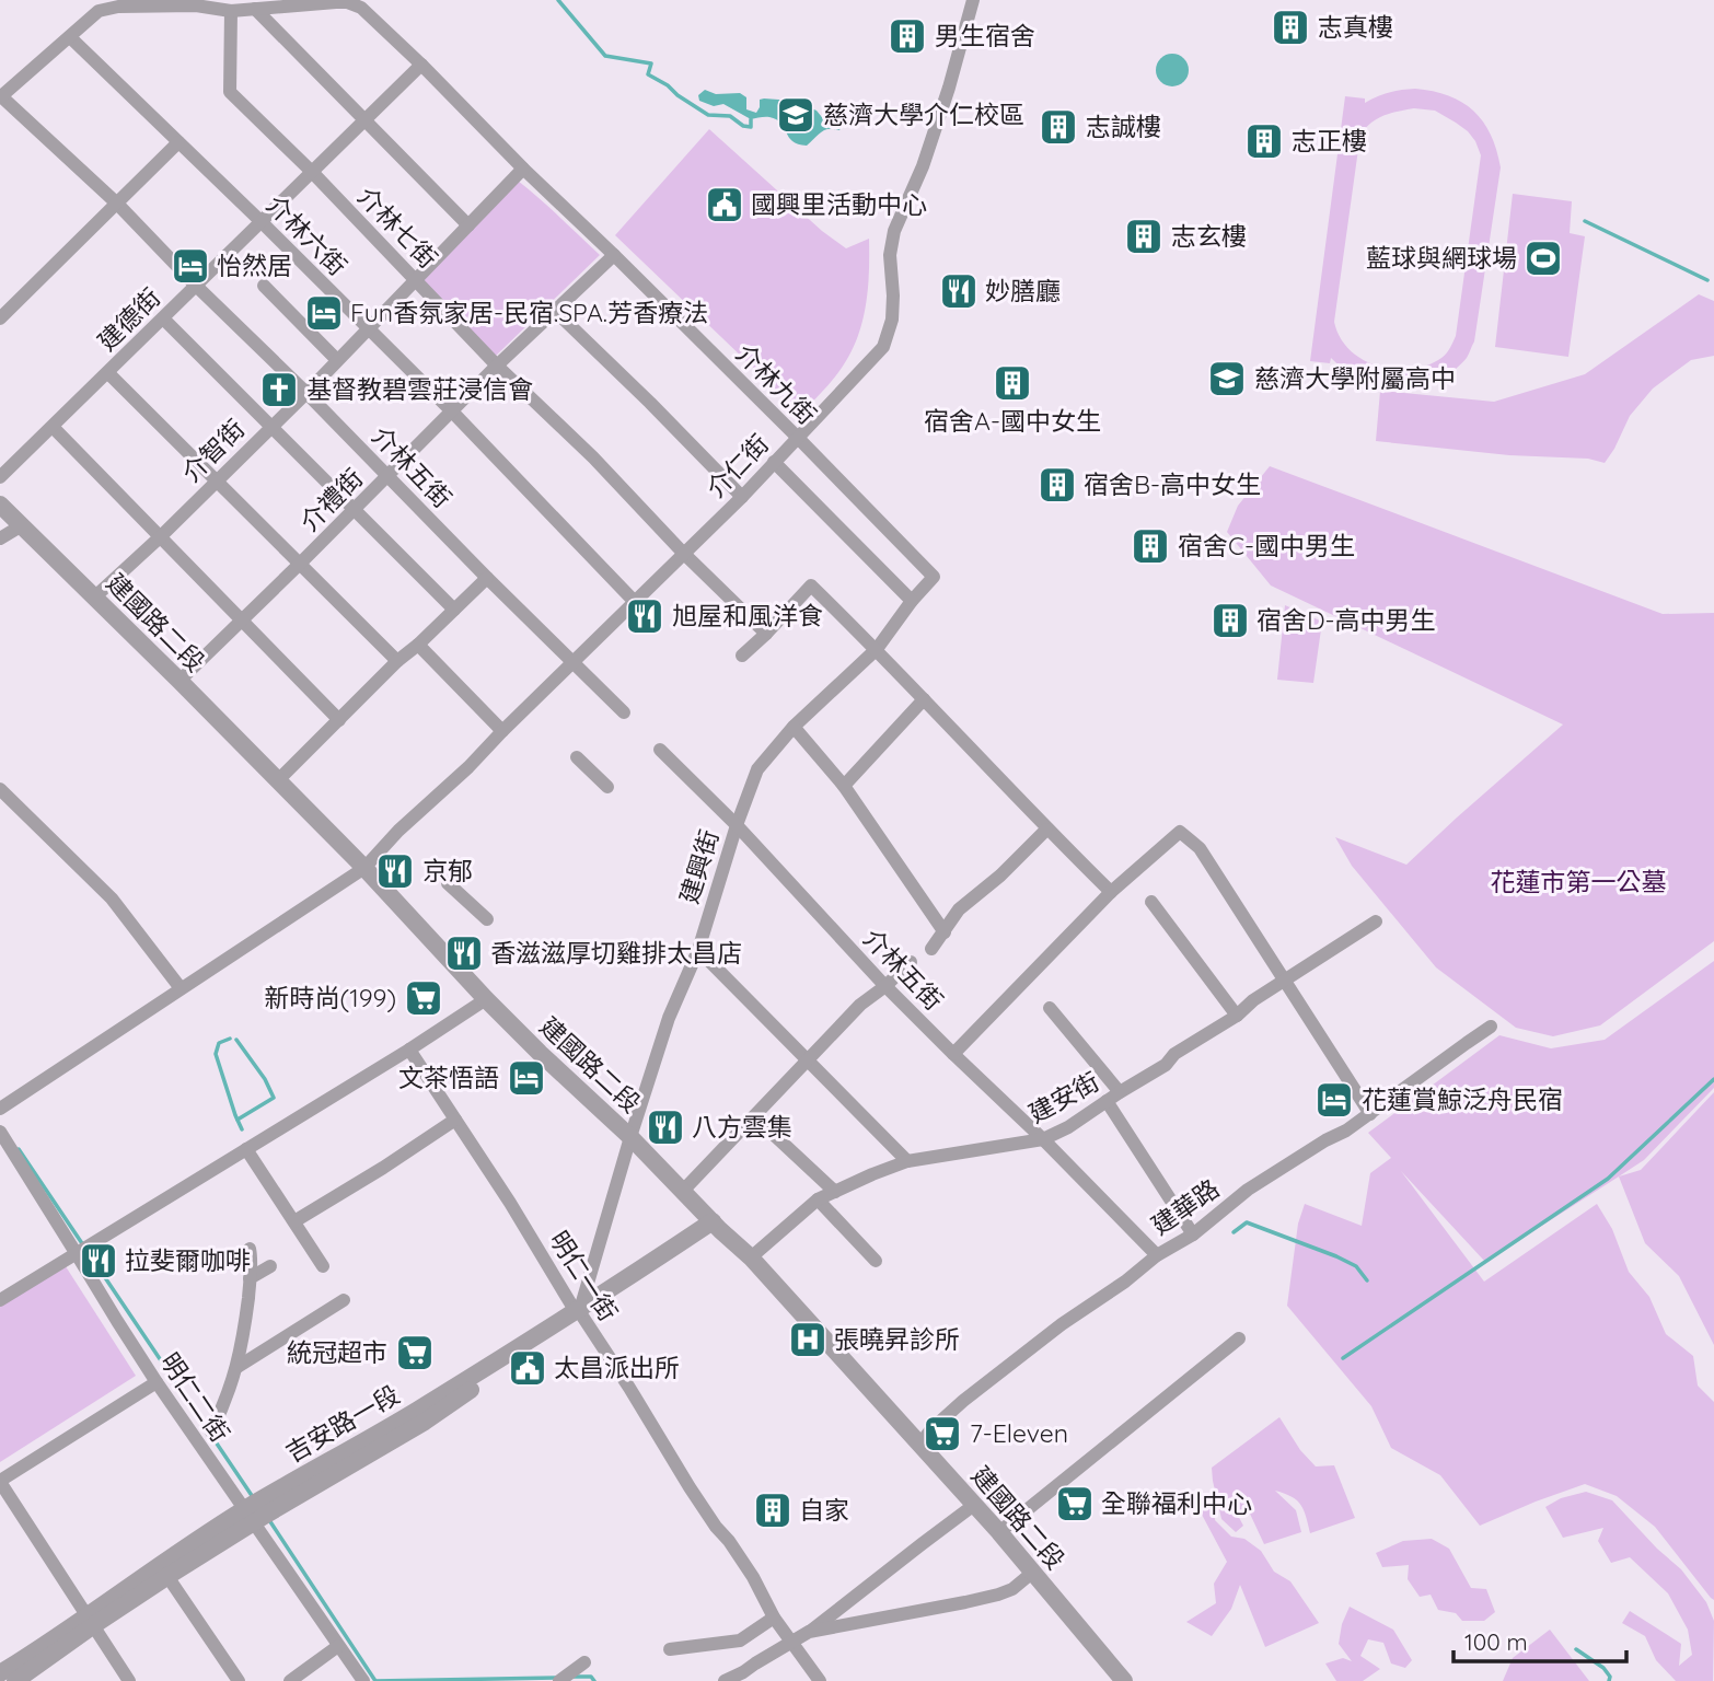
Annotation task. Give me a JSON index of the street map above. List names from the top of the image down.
{
  "streets": {
    "street": [
      "介林七街",
      "介林六街",
      "建德街",
      "介林九街",
      "介智街",
      "介仁街",
      "介林五街",
      "介禮街",
      "建國路二段",
      "建興街",
      "建安街",
      "建華路",
      "明仁一街",
      "明仁二街",
      "吉安路一段"
    ]
  },
  "crossings": [
    ["介林七街", "建德街"],
    ["介林七街", "介林九街"],
    ["介林七街", "介智街"],
    ["介林七街", "介仁街"],
    ["介林七街", "介禮街"],
    ["介林六街", "建德街"],
    ["介林六街", "介林九街"],
    ["介林六街", "介智街"],
    ["介林六街", "介仁街"],
    ["介林六街", "介禮街"],
    ["建德街", "介林九街"],
    ["建德街", "介林五街"],
    ["介林九街", "介智街"],
    ["介林九街", "介仁街"],
    ["介林九街", "介林五街"],
    ["介林九街", "介禮街"],
    ["介林九街", "建興街"],
    ["介智街", "介林五街"],
    ["介智街", "建國路二段"],
    ["介仁街", "介林五街"],
    ["介仁街", "建國路二段"],
    ["介林五街", "介禮街"],
    ["介林五街", "建興街"],
    ["介林五街", "建安街"],
    ["介林五街", "建華路"],
    ["介禮街", "建國路二段"],
    ["建國路二段", "建興街"],
    ["建國路二段", "建安街"],
    ["建國路二段", "建華路"],
    ["建國路二段", "吉安路一段"],
    ["建興街", "明仁一街"],
    ["建興街", "吉安路一段"],
    ["明仁一街", "吉安路一段"],
    ["明仁二街", "吉安路一段"]
  ],
  "parks": ["花蓮市第一公墓"],
  "places": {
    "building": [
      "志真樓",
      "男生宿舍",
      "志誠樓",
      "志正樓",
      "志玄樓",
      "宿舍A-國中女生",
      "宿舍B-高中女生",
      "宿舍C-國中男生",
      "宿舍D-高中男生",
      "自家"
    ],
    "school or university": ["慈濟大學介仁校區", "慈濟大學附屬高中"],
    "public building": ["國興里活動中心", "太昌派出所"],
    "sports": ["藍球與網球場"],
    "hotel": [
      "怡然居",
      "Fun香氛家居-民宿.SPA.芳香療法",
      "文茶悟語",
      "花蓮賞鯨泛舟民宿"
    ],
    "restaurant": [
      "妙膳廳",
      "旭屋和風洋食",
      "京郁",
      "香滋滋厚切雞排太昌店",
      "八方雲集",
      "拉斐爾咖啡"
    ],
    "church": ["基督教碧雲莊浸信會"],
    "supermarket": [
      "新時尚(199)",
      "統冠超市",
      "7-Eleven",
      "全聯福利中心"
    ],
    "hospital": ["張曉昇診所"]
  },
  "scale_bar": "100 m"
}
